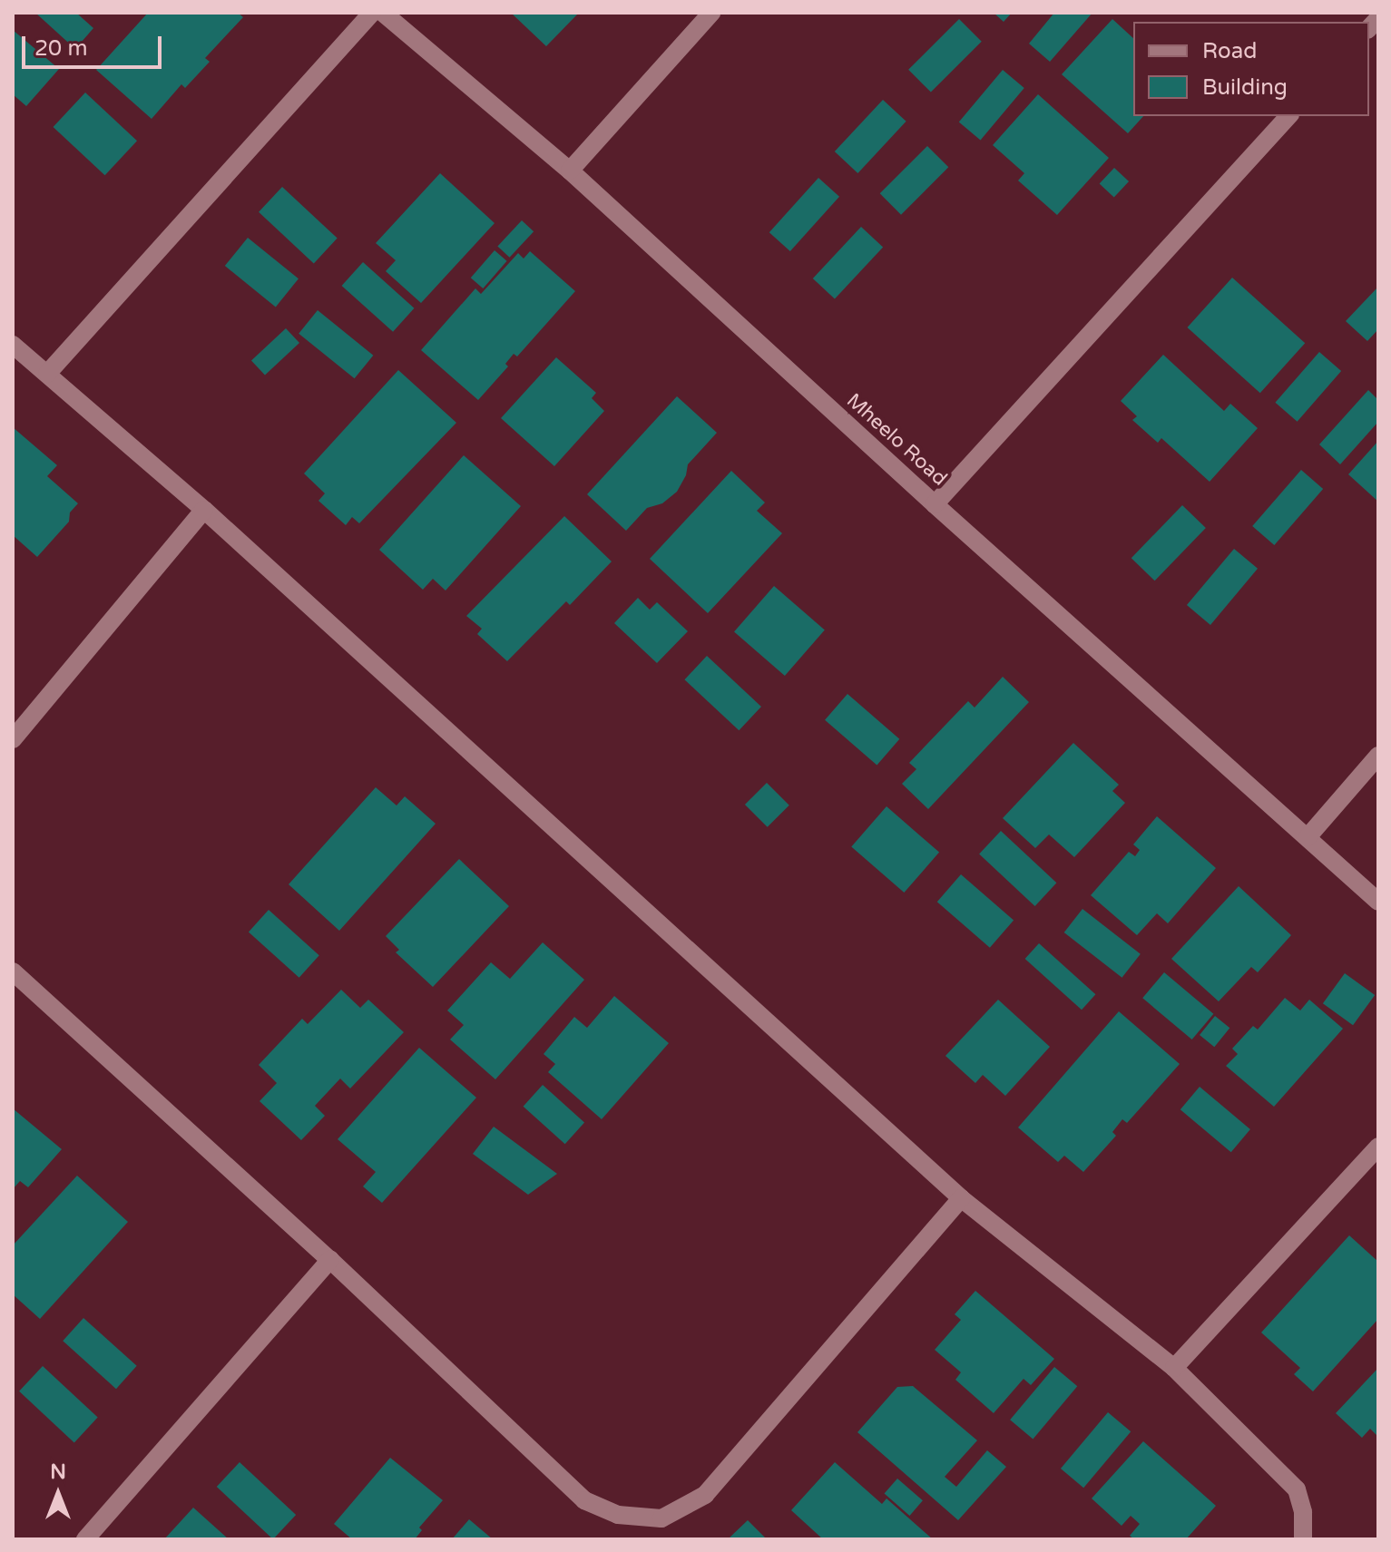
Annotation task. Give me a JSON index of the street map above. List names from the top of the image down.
{
  "streets": {
    "street": ["Mheelo Road"]
  },
  "legend": ["Road", "Building"],
  "scale_bar": "20 m",
  "north": "top"
}
